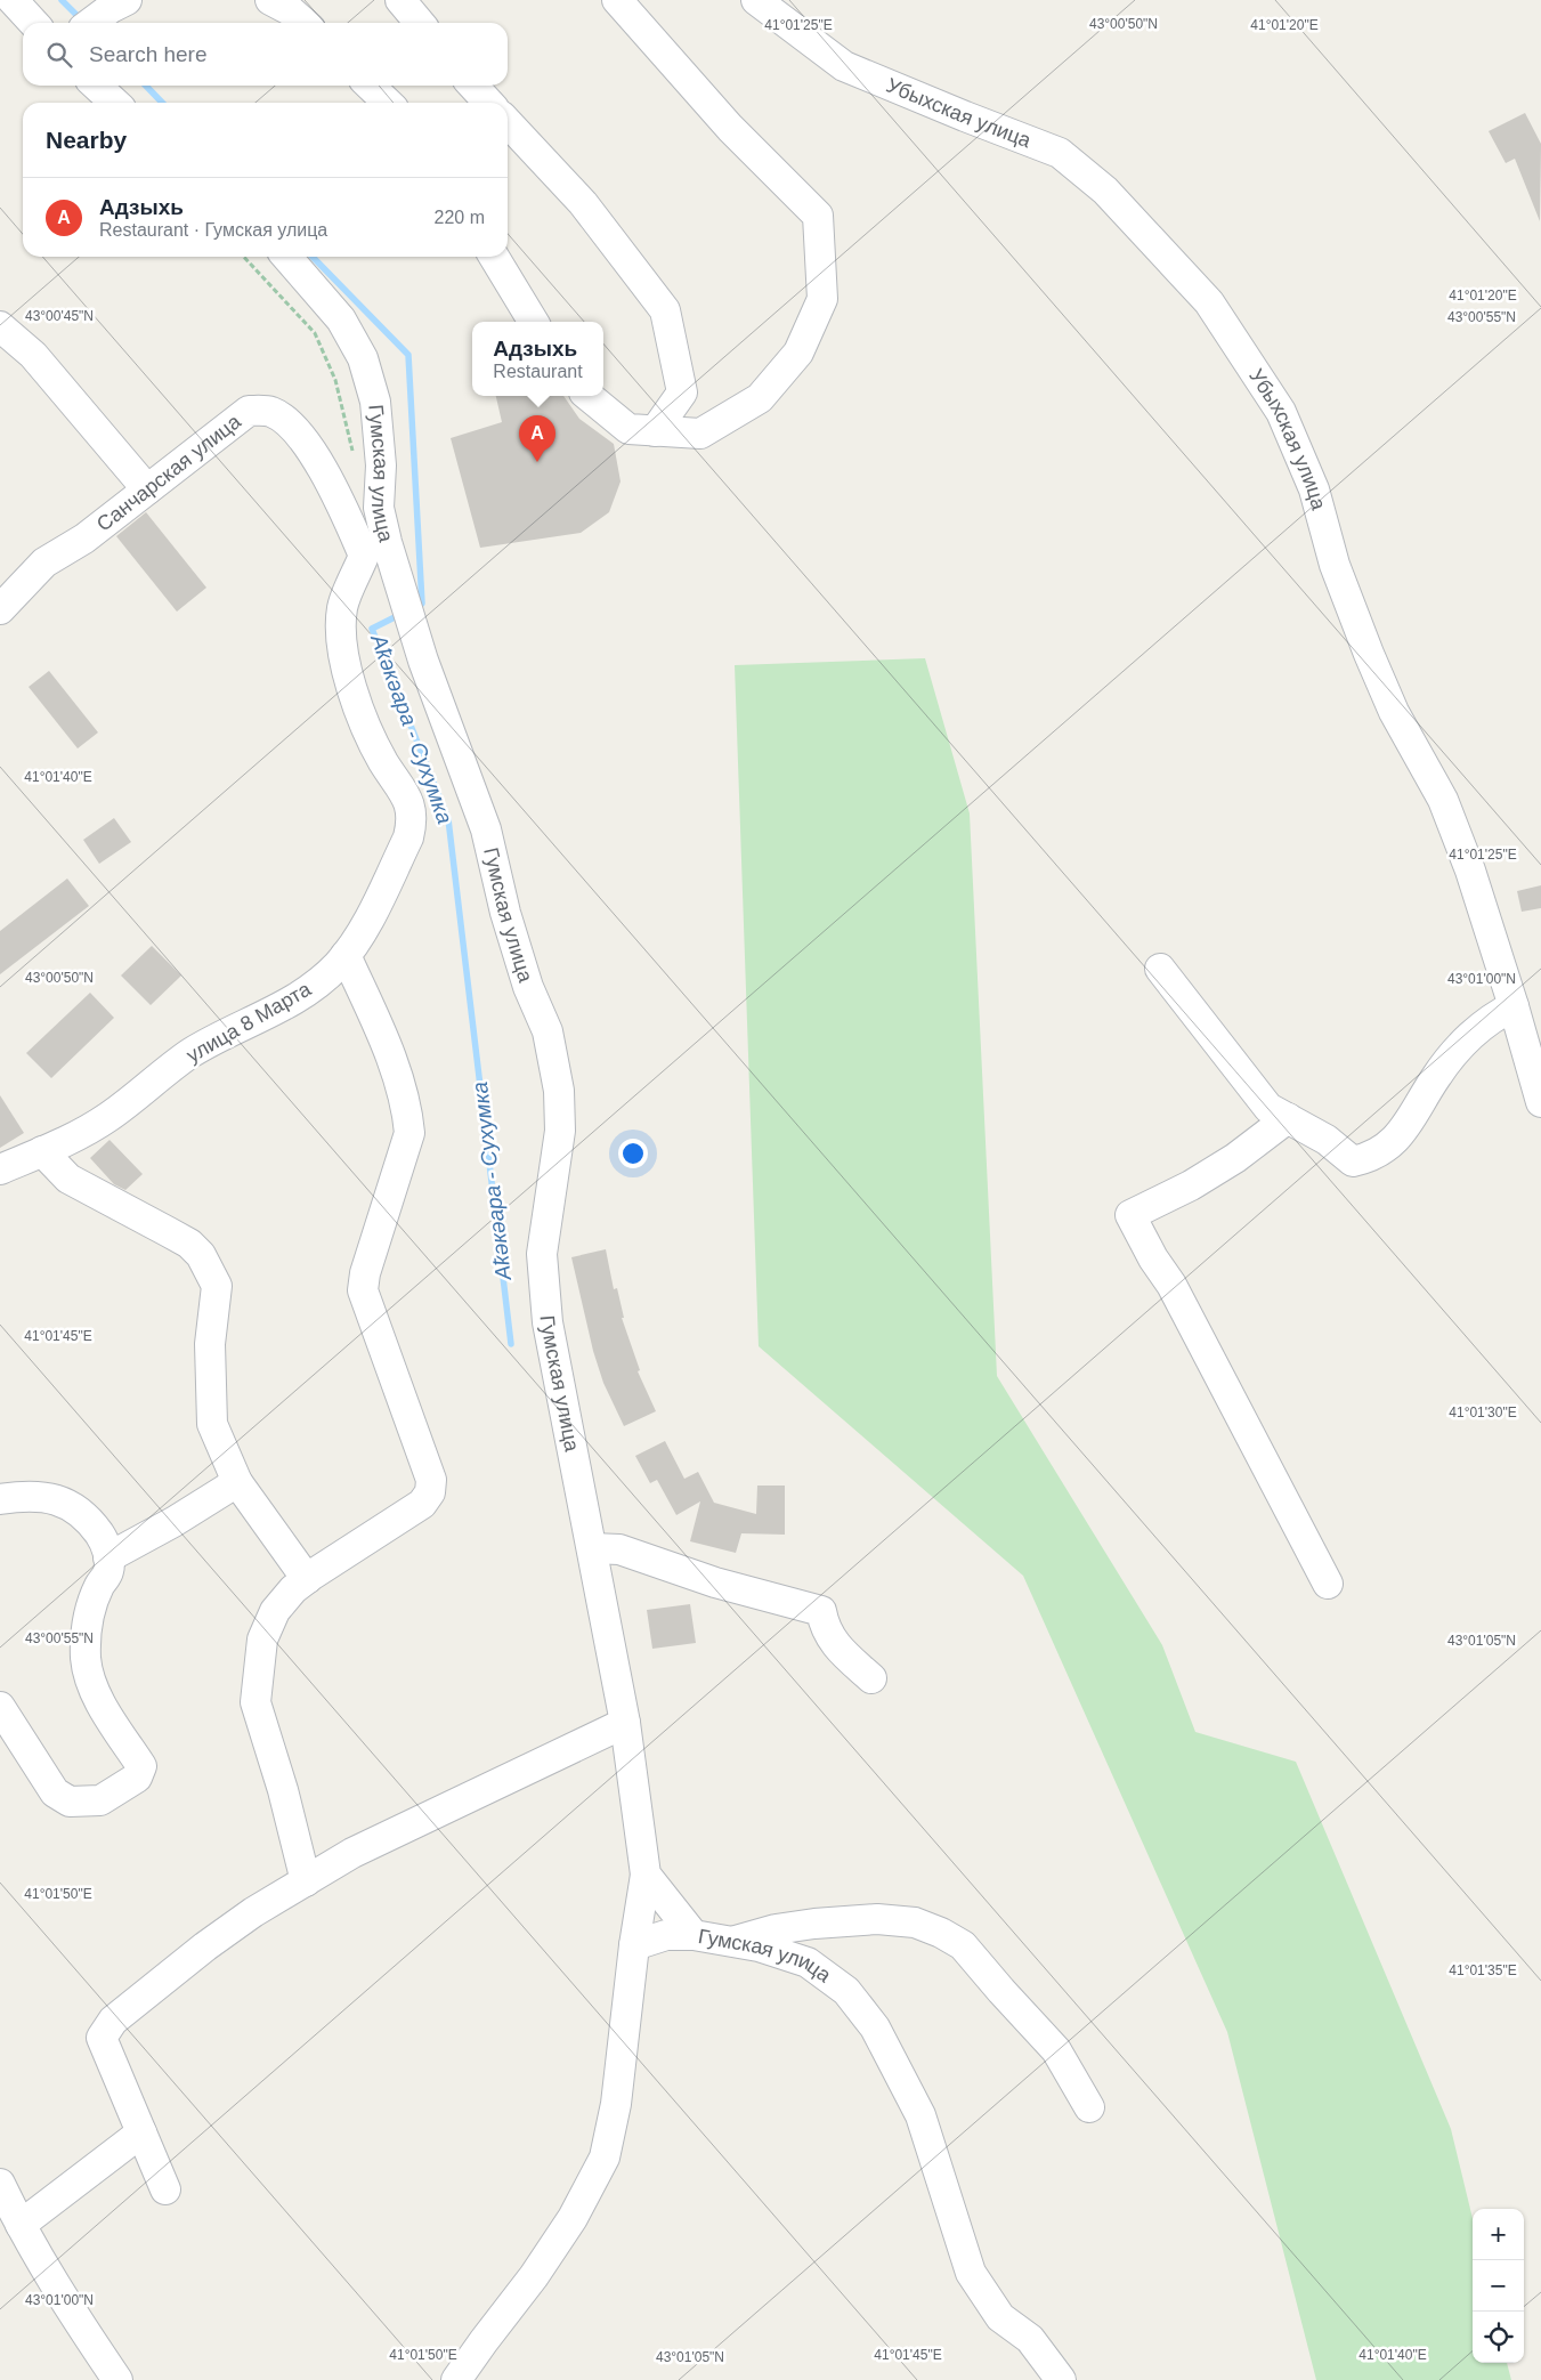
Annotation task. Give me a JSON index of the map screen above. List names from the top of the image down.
{
  "streets": {
    "street": [
      "Убыхская улица",
      "Санчарская улица",
      "Гумская улица",
      "улица 8 Марта"
    ]
  },
  "crossings": [
    ["Санчарская улица", "улица 8 Марта"]
  ],
  "water": ["Аҟәкәара - Сухумка"],
  "page": {
    "search": "Search here",
    "heading": "Nearby",
    "list": [
      {
        "mark": "A",
        "name": "Адзыхь",
        "note": "Restaurant · Гумская улица",
        "value": "220 m"
      }
    ],
    "popup": ["Адзыхь", "Restaurant"],
    "pins": "A",
    "map_buttons": ["+", "−"]
  },
  "coordinates": [
    "43°00'50\"N",
    "41°01'25\"E",
    "41°01'20\"E",
    "43°00'45\"N",
    "43°00'55\"N",
    "41°01'40\"E",
    "43°01'00\"N",
    "41°01'45\"E",
    "41°01'30\"E",
    "43°01'05\"N",
    "41°01'50\"E",
    "41°01'35\"E"
  ]
}
